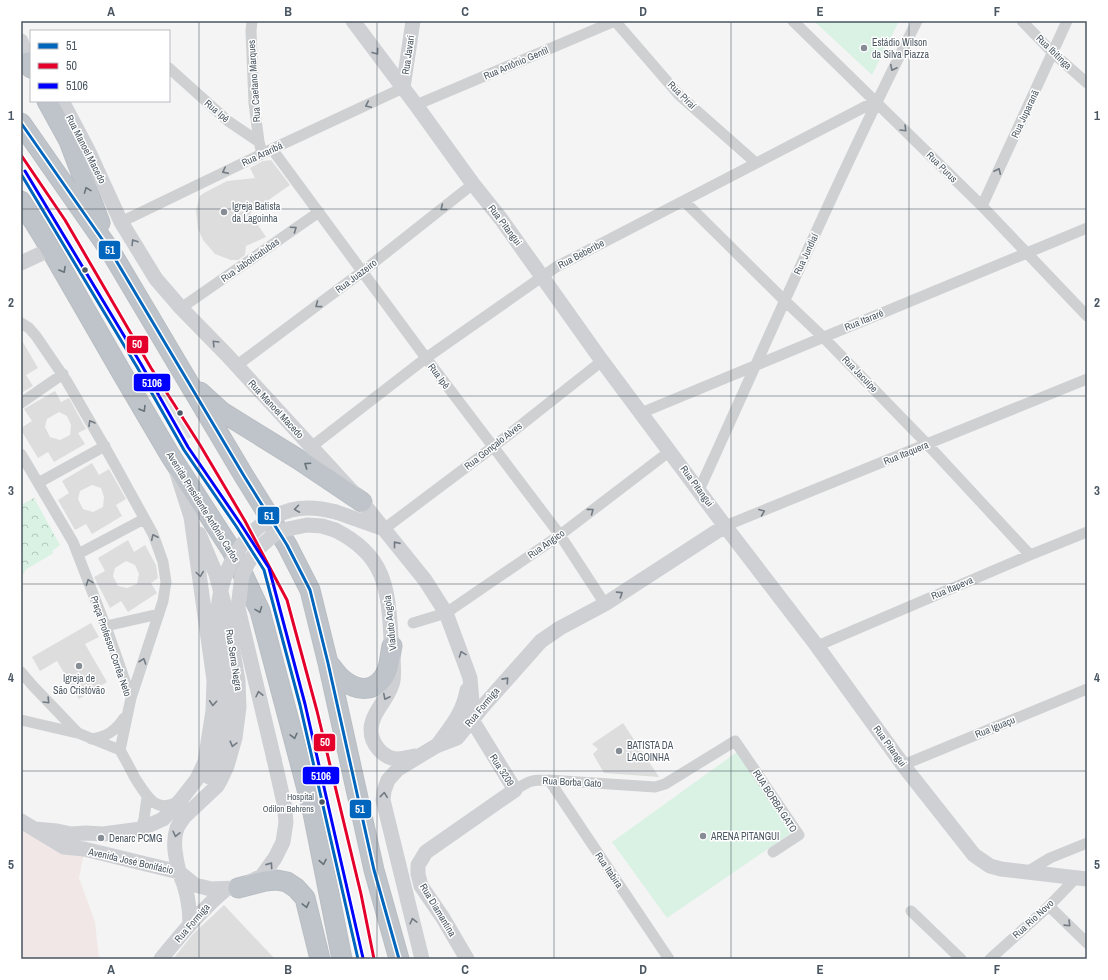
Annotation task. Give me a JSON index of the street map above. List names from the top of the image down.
{
  "streets": {
    "highway": ["Avenida Presidente Antônio Carlos"],
    "street": [
      "Rua Ibitinga",
      "Rua Javari",
      "Rua Antônio Gentil",
      "Rua Caetano Marques",
      "Rua Piraí",
      "Rua Ipê",
      "Rua Juparanã",
      "Rua Manoel Macedo",
      "Rua Araribá",
      "Rua Purus",
      "Rua Pitangui",
      "Rua Beberibe",
      "Rua Jundiaí",
      "Rua Jaboticatubas",
      "Rua Juazeiro",
      "Rua Itararé",
      "Rua Jacuípe",
      "Rua Gonçalo Alves",
      "Rua Itaquera",
      "Rua Angico",
      "Rua Itapeva",
      "Viaduto Angola",
      "Praça Professor Corrêa Neto",
      "Rua Serra Negra",
      "Rua Formiga",
      "Rua Iguaçu",
      "Rua 3209",
      "Rua Borba Gato",
      "RUA BORBA GATO",
      "Avenida José Bonifácio",
      "Rua Itabira",
      "Rua Diamantina",
      "Rua Rio Novo"
    ]
  },
  "crossings": [
    ["Rua Ibitinga", "Rua Juparanã"],
    ["Rua Javari", "Rua Araribá"],
    ["Rua Javari", "Rua Pitangui"],
    ["Rua Antônio Gentil", "Rua Piraí"],
    ["Rua Antônio Gentil", "Rua Pitangui"],
    ["Rua Caetano Marques", "Rua Ipê"],
    ["Rua Piraí", "Rua Beberibe"],
    ["Rua Ipê", "Rua Araribá"],
    ["Rua Ipê", "Rua Beberibe"],
    ["Rua Ipê", "Rua Jaboticatubas"],
    ["Rua Ipê", "Rua Juazeiro"],
    ["Rua Ipê", "Rua Gonçalo Alves"],
    ["Rua Ipê", "Rua Angico"],
    ["Rua Ipê", "Rua Formiga"],
    ["Rua Juparanã", "Rua Purus"],
    ["Rua Manoel Macedo", "Rua Araribá"],
    ["Rua Manoel Macedo", "Rua Beberibe"],
    ["Rua Manoel Macedo", "Rua Jaboticatubas"],
    ["Rua Manoel Macedo", "Rua Juazeiro"],
    ["Rua Manoel Macedo", "Rua Gonçalo Alves"],
    ["Rua Manoel Macedo", "Rua Angico"],
    ["Rua Manoel Macedo", "Rua Formiga"],
    ["Rua Manoel Macedo", "Rua 3209"],
    ["Rua Araribá", "Rua Pitangui"],
    ["Rua Purus", "Rua Beberibe"],
    ["Rua Purus", "Rua Jundiaí"],
    ["Rua Purus", "Rua Itararé"],
    ["Rua Pitangui", "Rua Beberibe"],
    ["Rua Pitangui", "Rua Jundiaí"],
    ["Rua Pitangui", "Rua Juazeiro"],
    ["Rua Pitangui", "Rua Itararé"],
    ["Rua Pitangui", "Rua Gonçalo Alves"],
    ["Rua Pitangui", "Rua Itaquera"],
    ["Rua Pitangui", "Rua Angico"],
    ["Rua Pitangui", "Rua Itapeva"],
    ["Rua Pitangui", "Rua Formiga"],
    ["Rua Pitangui", "Rua Iguaçu"],
    ["Rua Pitangui", "Rua Rio Novo"],
    ["Rua Beberibe", "Rua Jundiaí"],
    ["Rua Beberibe", "Rua Jacuípe"],
    ["Rua Jundiaí", "Rua Itararé"],
    ["Rua Jundiaí", "Rua Jacuípe"],
    ["Rua Itararé", "Rua Jacuípe"],
    ["Rua Jacuípe", "Rua Itaquera"],
    ["Rua Jacuípe", "Rua Itapeva"],
    ["Rua Itaquera", "Rua Formiga"],
    ["Avenida Presidente Antônio Carlos", "Rua Serra Negra"],
    ["Viaduto Angola", "Rua Formiga"],
    ["Rua Serra Negra", "Avenida José Bonifácio"],
    ["Rua Formiga", "Rua 3209"],
    ["Rua Formiga", "Avenida José Bonifácio"],
    ["Rua 3209", "Rua Borba Gato"],
    ["Rua Borba Gato", "RUA BORBA GATO"],
    ["Rua Borba Gato", "Rua Itabira"],
    ["Rua Borba Gato", "Rua Diamantina"]
  ],
  "one_way": [
    "Rua Juparanã",
    "Rua Manoel Macedo",
    "Rua Araribá",
    "Rua Purus",
    "Rua Jaboticatubas",
    "Rua Juazeiro",
    "Rua Itaquera",
    "Rua Angico",
    "Rua Serra Negra",
    "Rua Formiga"
  ],
  "places": [
    "Estádio Wilson da Silva Piazza",
    "Igreja Batista da Lagoinha",
    "Igreja de São Cristóvão",
    "BATISTA DA LAGOINHA",
    "Hospital Odilon Behrens",
    "ARENA PITANGUI",
    "Denarc PCMG"
  ],
  "lines": ["transit line 51", "transit line 50", "transit line 5106"],
  "legend": ["51", "50", "5106"],
  "grid": {
    "columns": [
      "A",
      "B",
      "C",
      "D",
      "E",
      "F"
    ],
    "rows": [
      "1",
      "2",
      "3",
      "4",
      "5"
    ]
  }
}
